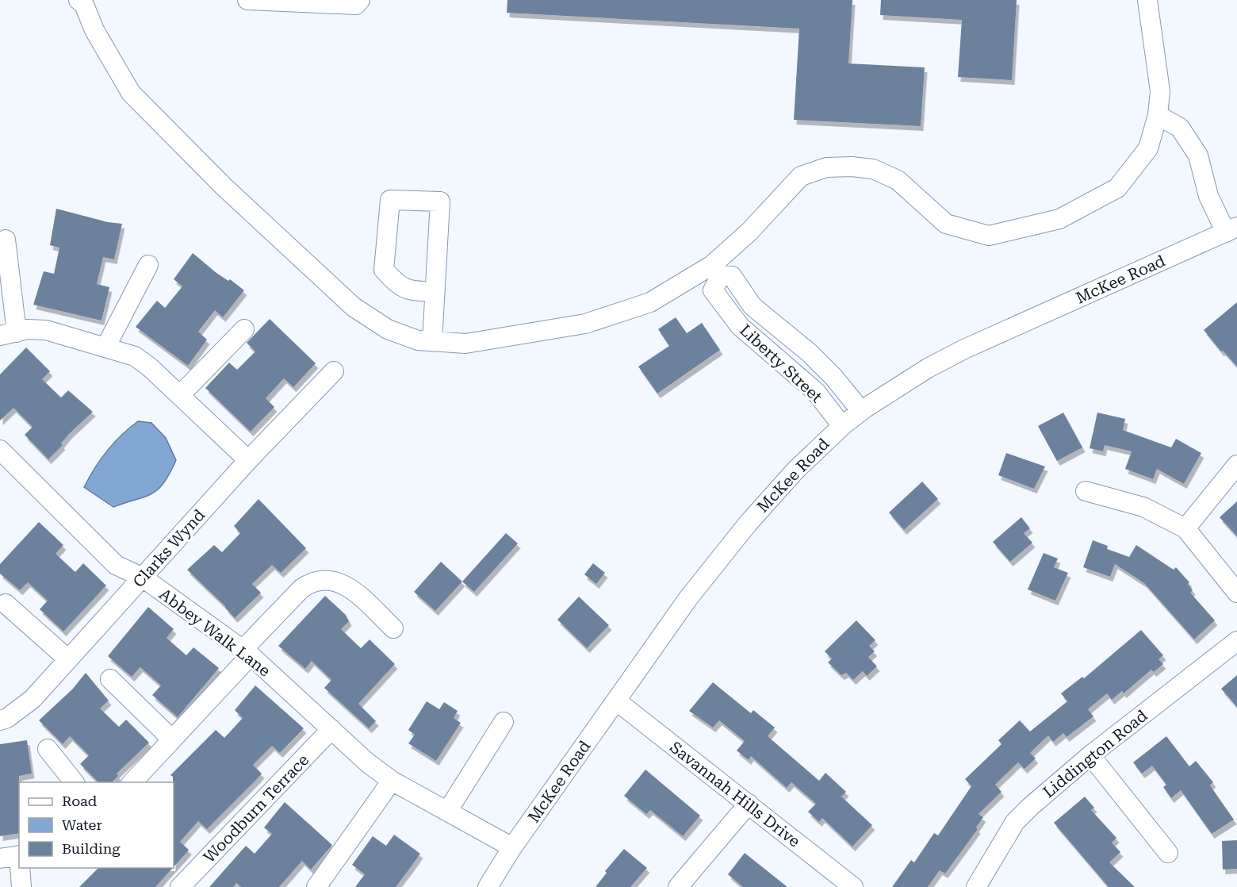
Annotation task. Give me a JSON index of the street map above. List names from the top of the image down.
{
  "streets": {
    "street": [
      "McKee Road",
      "Liberty Street",
      "Clarks Wynd",
      "Abbey Walk Lane",
      "Liddington Road",
      "Savannah Hills Drive",
      "Woodburn Terrace"
    ]
  },
  "crossings": [
    ["McKee Road", "Liberty Street"],
    ["McKee Road", "Abbey Walk Lane"],
    ["McKee Road", "Savannah Hills Drive"],
    ["Clarks Wynd", "Abbey Walk Lane"],
    ["Abbey Walk Lane", "Woodburn Terrace"]
  ],
  "legend": ["Road", "Water", "Building"]
}
